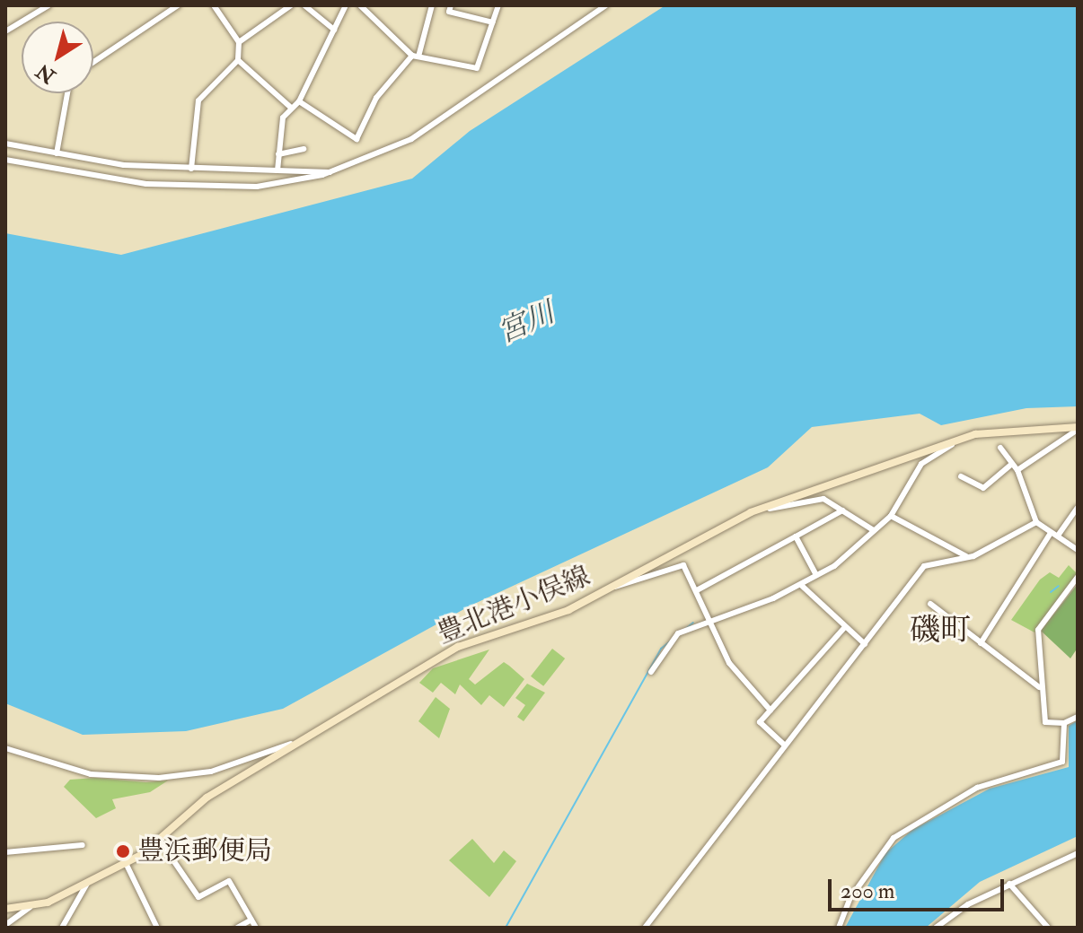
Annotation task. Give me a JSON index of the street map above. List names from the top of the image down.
{
  "streets": {
    "main road": ["豊北港小俣線"]
  },
  "districts": ["磯町"],
  "water": ["宮川"],
  "places": ["豊浜郵便局"],
  "scale_bar": "200 m",
  "north": "bottom left"
}
